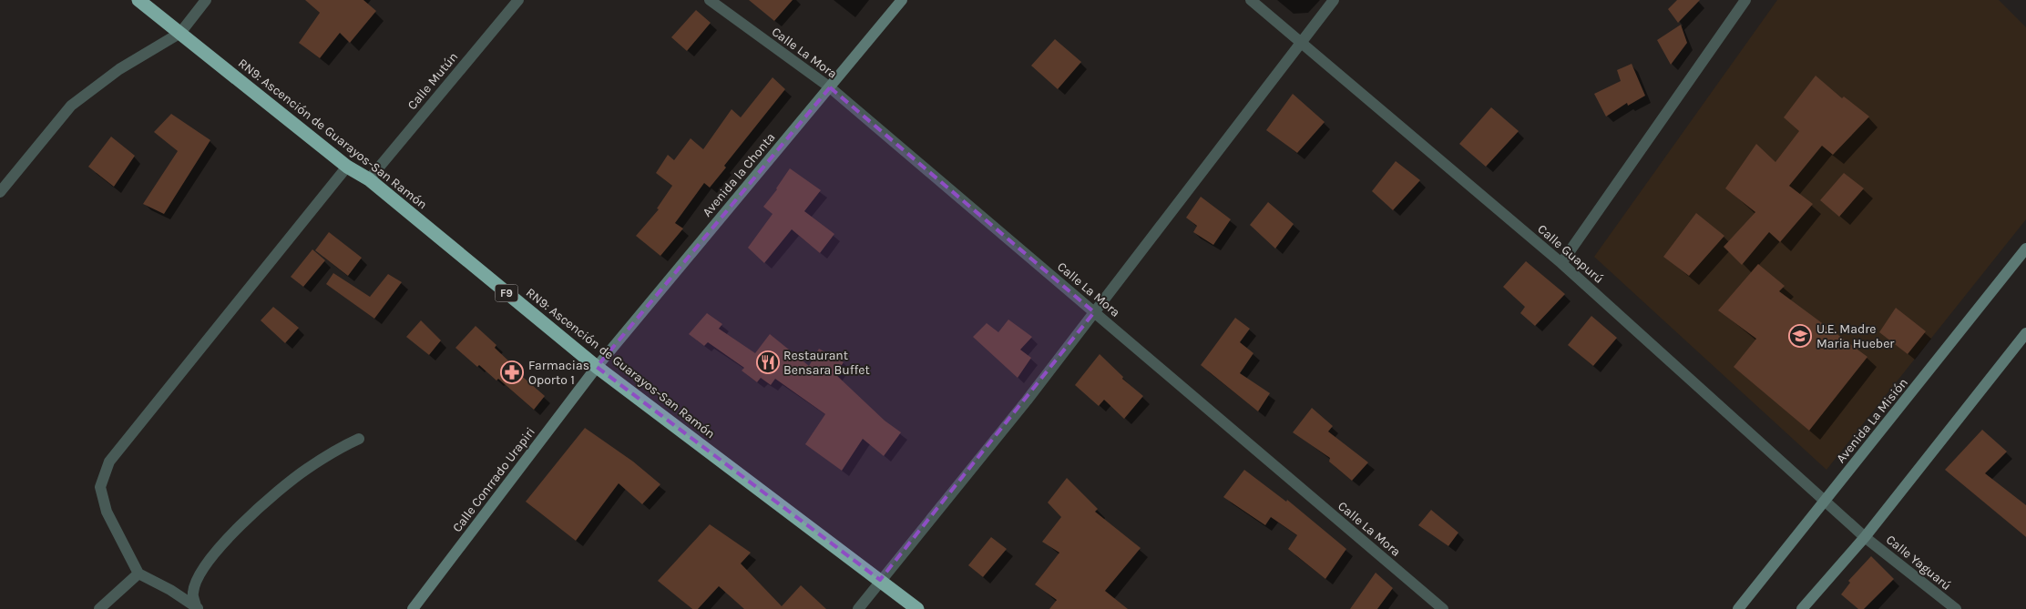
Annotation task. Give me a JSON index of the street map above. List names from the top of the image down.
{
  "streets": {
    "highway": ["RN9: Ascención de Guarayos-San Ramón", "F9"],
    "main road": ["Avenida la Chonta", "Avenida La Misión", "Calle Conrrado Urapiri"],
    "street": [
      "Calle La Mora",
      "Calle Mutún",
      "Calle Guapurú",
      "Calle Yaguarú"
    ]
  },
  "crossings": [
    ["Calle La Mora", "Avenida la Chonta"],
    ["Calle Mutún", "RN9: Ascención de Guarayos-San Ramón"],
    ["RN9: Ascención de Guarayos-San Ramón", "Avenida la Chonta"],
    ["RN9: Ascención de Guarayos-San Ramón", "Calle Conrrado Urapiri"],
    ["Avenida la Chonta", "Calle Conrrado Urapiri"],
    ["Calle Guapurú", "Avenida La Misión"],
    ["Calle Guapurú", "Calle Yaguarú"]
  ],
  "places": {
    "school or university": ["U.E. Madre Maria Hueber"],
    "restaurant": ["Restaurant Bensara Buffet"],
    "pharmacy": ["Farmacias Oporto 1"]
  }
}
